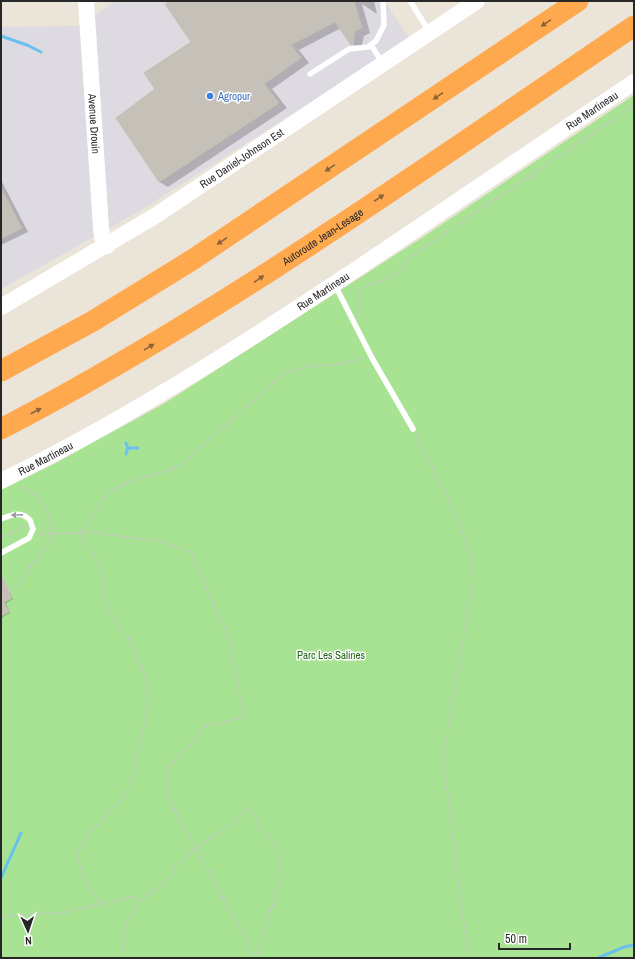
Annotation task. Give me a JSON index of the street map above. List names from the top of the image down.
{
  "streets": {
    "highway": ["Autoroute Jean-Lesage"],
    "street": ["Rue Martineau", "Avenue Drouin", "Rue Daniel-Johnson Est"]
  },
  "crossings": [
    ["Avenue Drouin", "Rue Daniel-Johnson Est"]
  ],
  "parks": ["Parc Les Salines"],
  "places": ["Agropur"],
  "scale_bar": "50 m",
  "north": "bottom"
}
